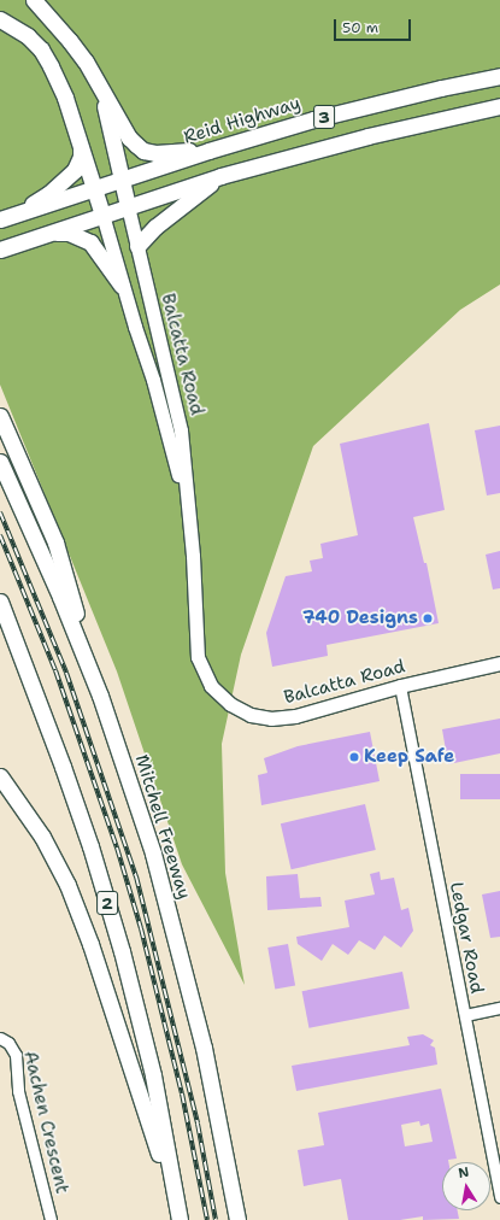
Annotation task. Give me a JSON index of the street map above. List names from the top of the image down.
{
  "streets": {
    "highway": [
      "3",
      "Reid Highway",
      "Mitchell Freeway",
      "2"
    ],
    "main road": ["Balcatta Road"],
    "street": ["Ledgar Road", "Aachen Crescent"]
  },
  "crossings": [
    ["3", "Balcatta Road"],
    ["Balcatta Road", "Ledgar Road"]
  ],
  "places": ["740 Designs", "Keep Safe"],
  "scale_bar": "50 m",
  "north": "top"
}
